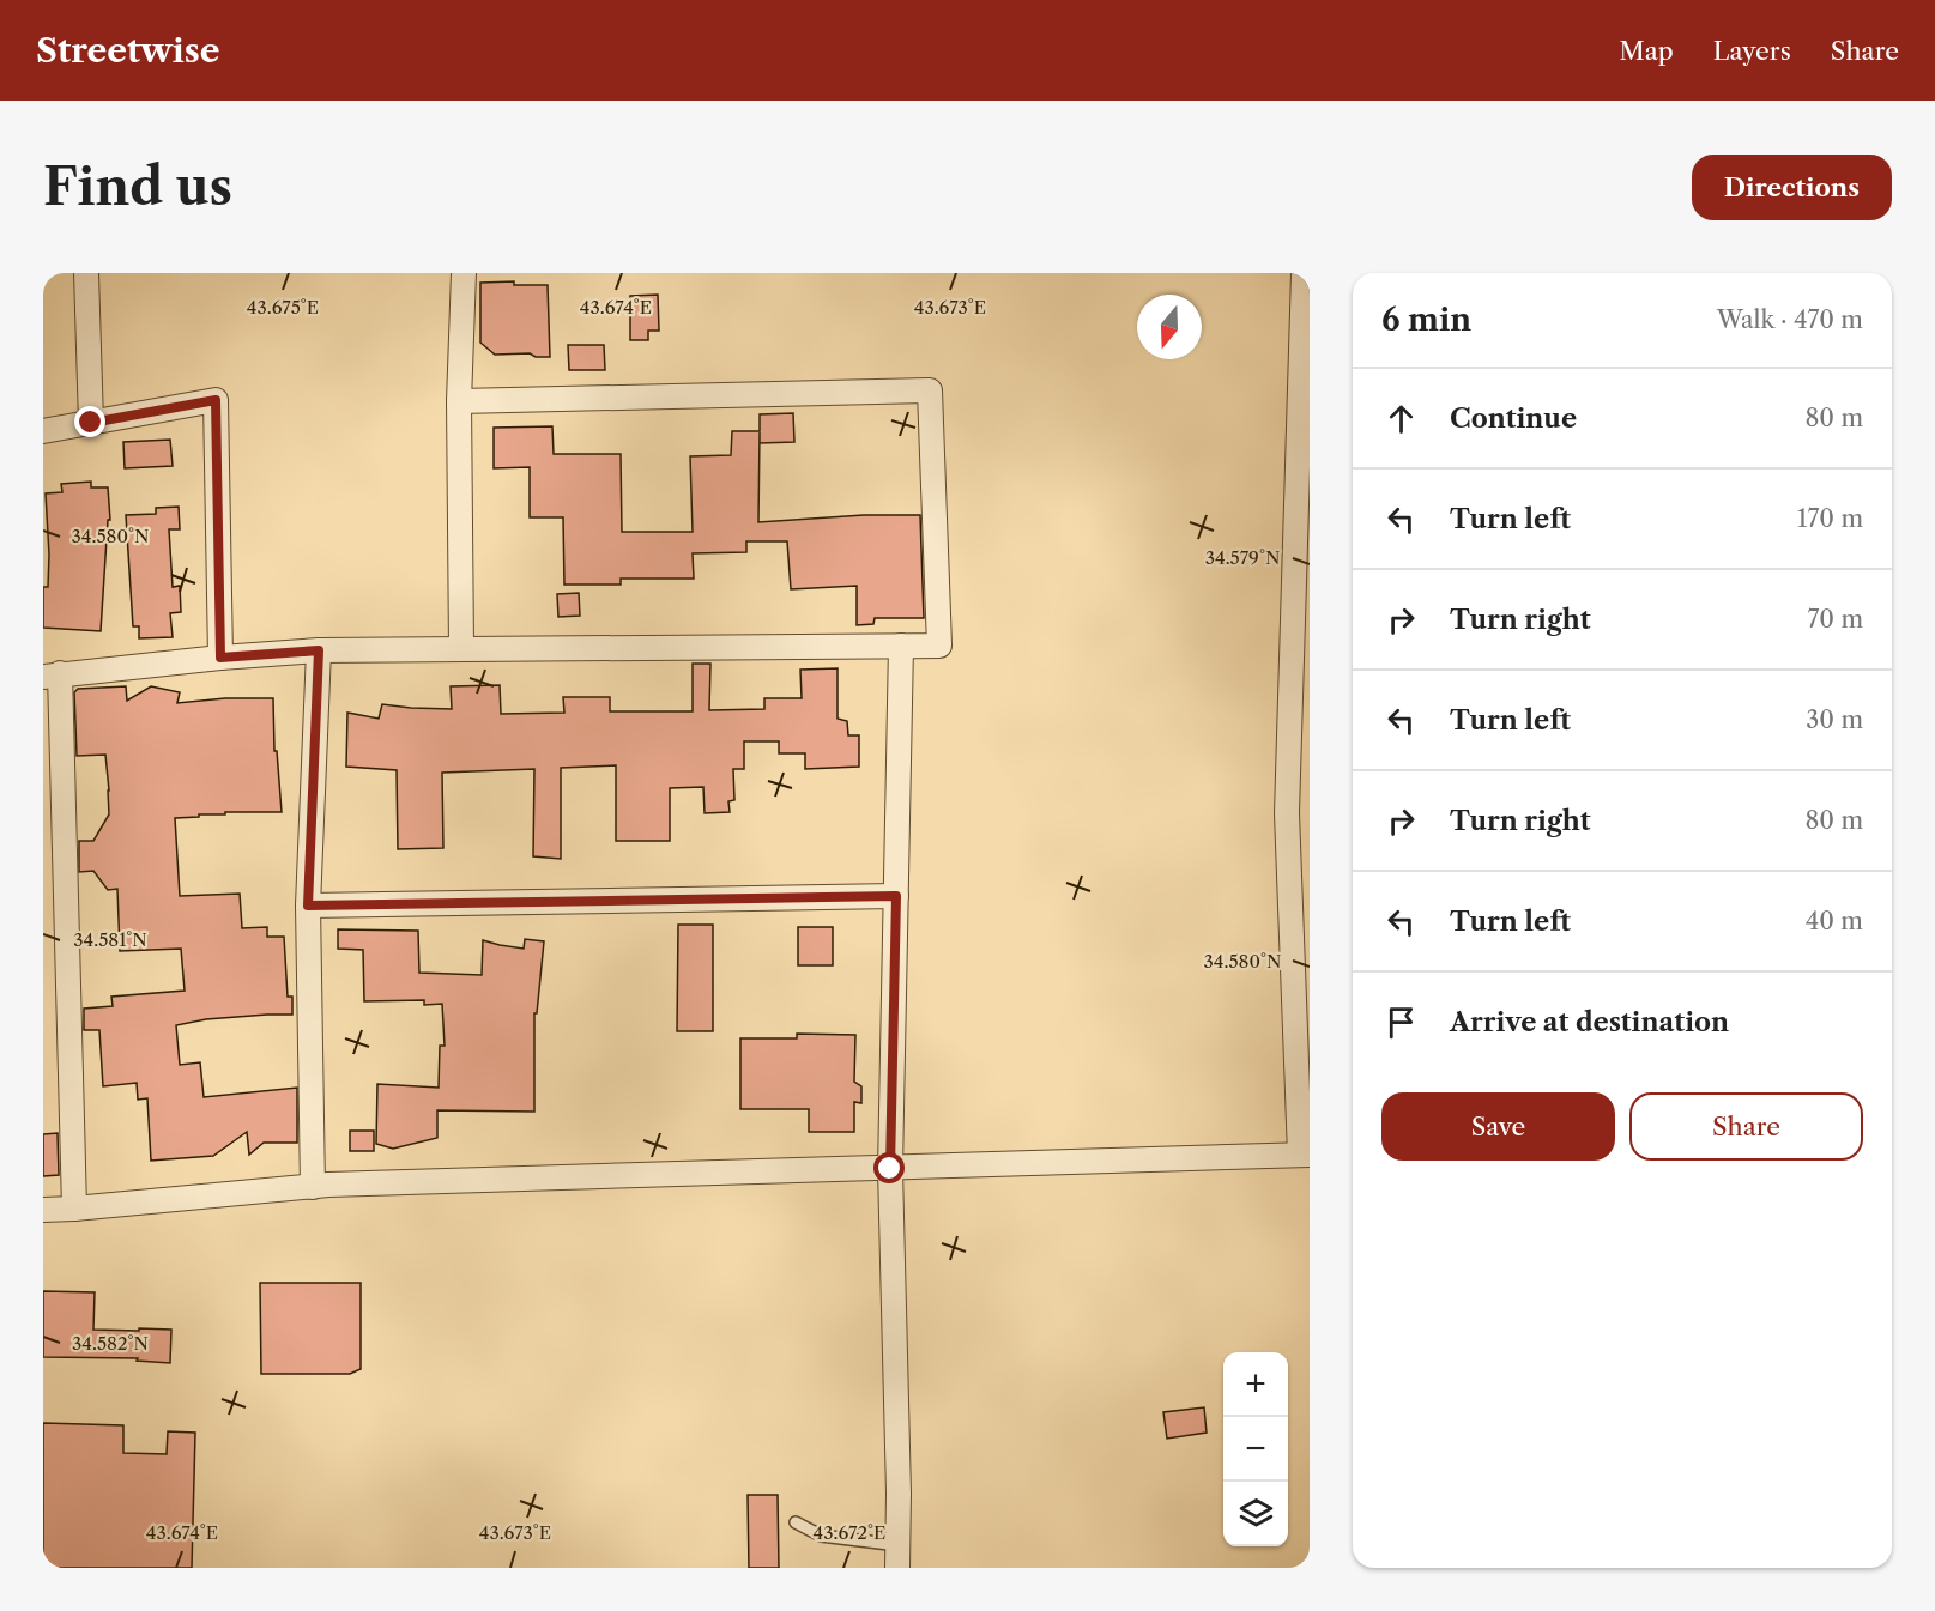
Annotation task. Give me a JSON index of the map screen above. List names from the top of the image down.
{
  "north": "bottom",
  "page": {
    "header": "Streetwise",
    "nav": ["Map", "Layers", "Share"],
    "buttons": [
      "Directions",
      ["Save", "Share"]
    ],
    "title": "Find us",
    "heading": ["6 min", "Walk · 470 m"],
    "list": [
      ["Continue", "80 m"],
      ["Turn left", "170 m"],
      ["Turn right", "70 m"],
      ["Turn left", "30 m"],
      ["Turn right", "80 m"],
      ["Turn left", "40 m"],
      "Arrive at destination"
    ],
    "map_buttons": ["+", "−"]
  },
  "coordinates": [
    "43.674°E",
    "43.673°E",
    "43.675°E",
    "34.580°N",
    "34.579°N",
    "34.581°N",
    "34.582°N",
    "43.672°E"
  ]
}
